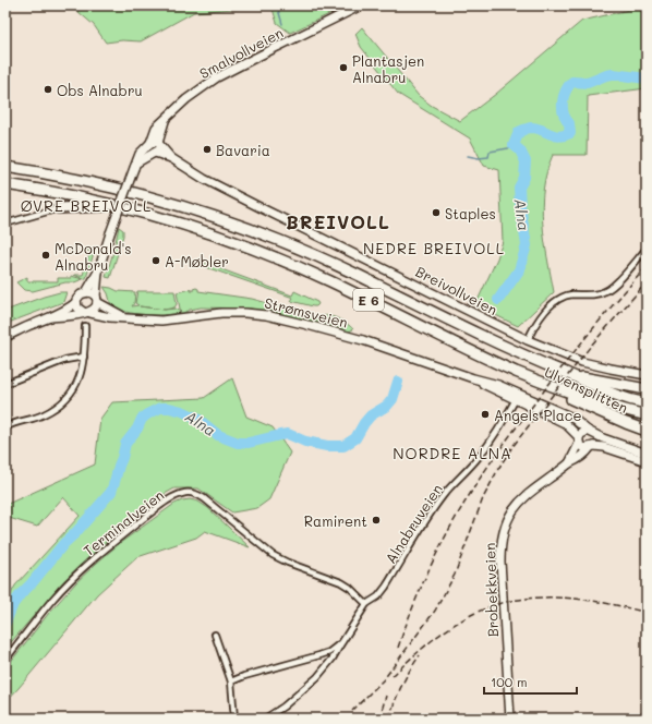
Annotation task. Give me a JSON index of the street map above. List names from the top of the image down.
{
  "streets": {
    "highway": ["E 6", "Ulvensplitten"],
    "street": [
      "Smalvollveien",
      "Breivollveien",
      "Strømsveien",
      "Terminalveien",
      "Alnabruveien",
      "Brobekkveien"
    ]
  },
  "crossings": [
    ["Smalvollveien", "Breivollveien"],
    ["Smalvollveien", "Strømsveien"],
    ["E 6", "Ulvensplitten"],
    ["Strømsveien", "Alnabruveien"],
    ["Strømsveien", "Brobekkveien"],
    ["Terminalveien", "Alnabruveien"]
  ],
  "districts": [
    "ØVRE BREIVOLL",
    "BREIVOLL",
    "NEDRE BREIVOLL",
    "NORDRE ALNA"
  ],
  "water": ["Alna"],
  "places": [
    "Plantasjen Alnabru",
    "Obs Alnabru",
    "Bavaria",
    "Staples",
    "McDonald's Alnabru",
    "A-Møbler",
    "Angels Place",
    "Ramirent"
  ],
  "scale_bar": "100 m"
}
